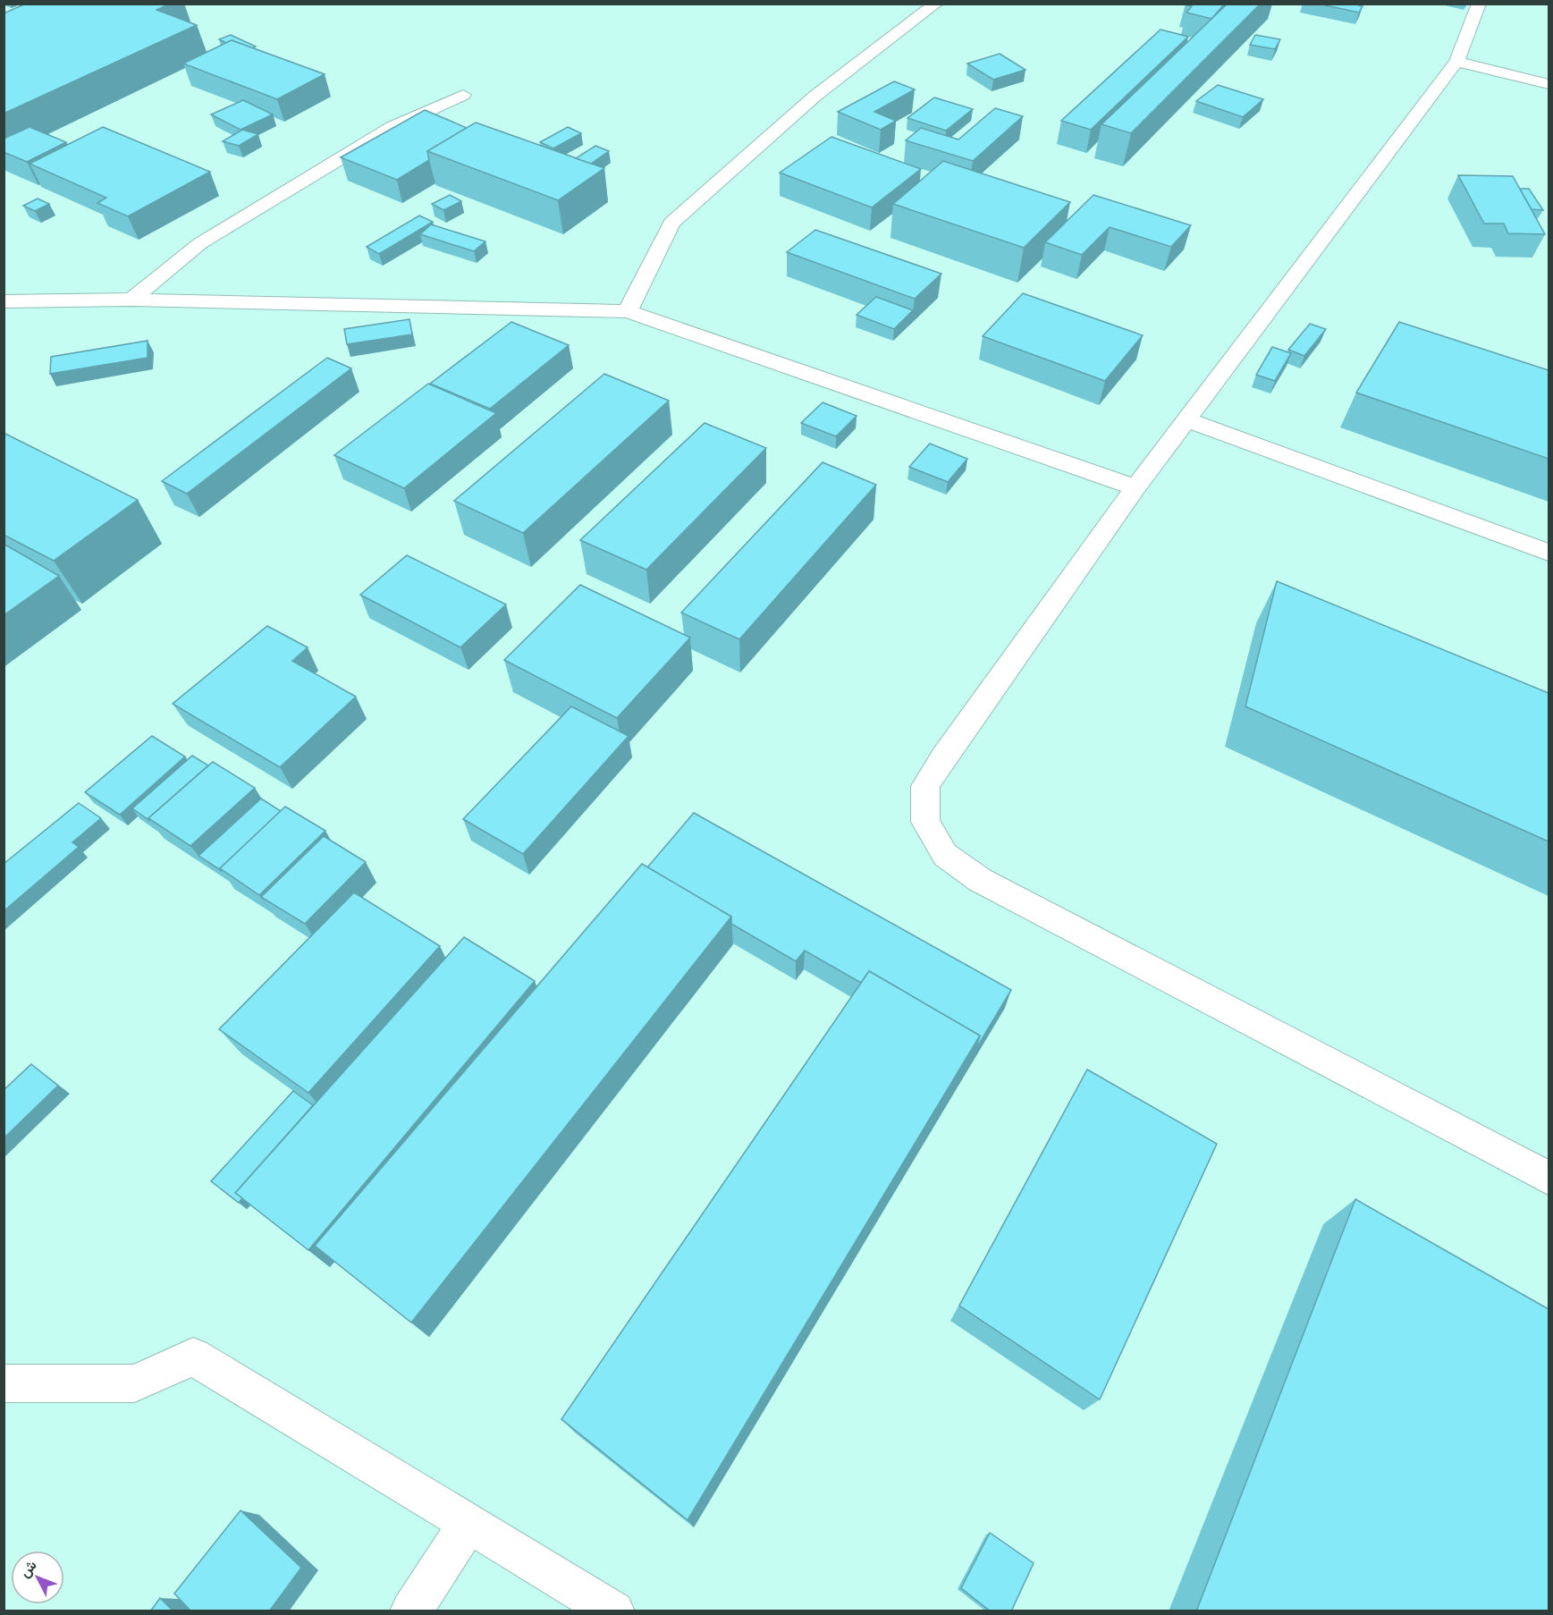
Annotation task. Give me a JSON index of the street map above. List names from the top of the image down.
{
  "north": "top left"
}
